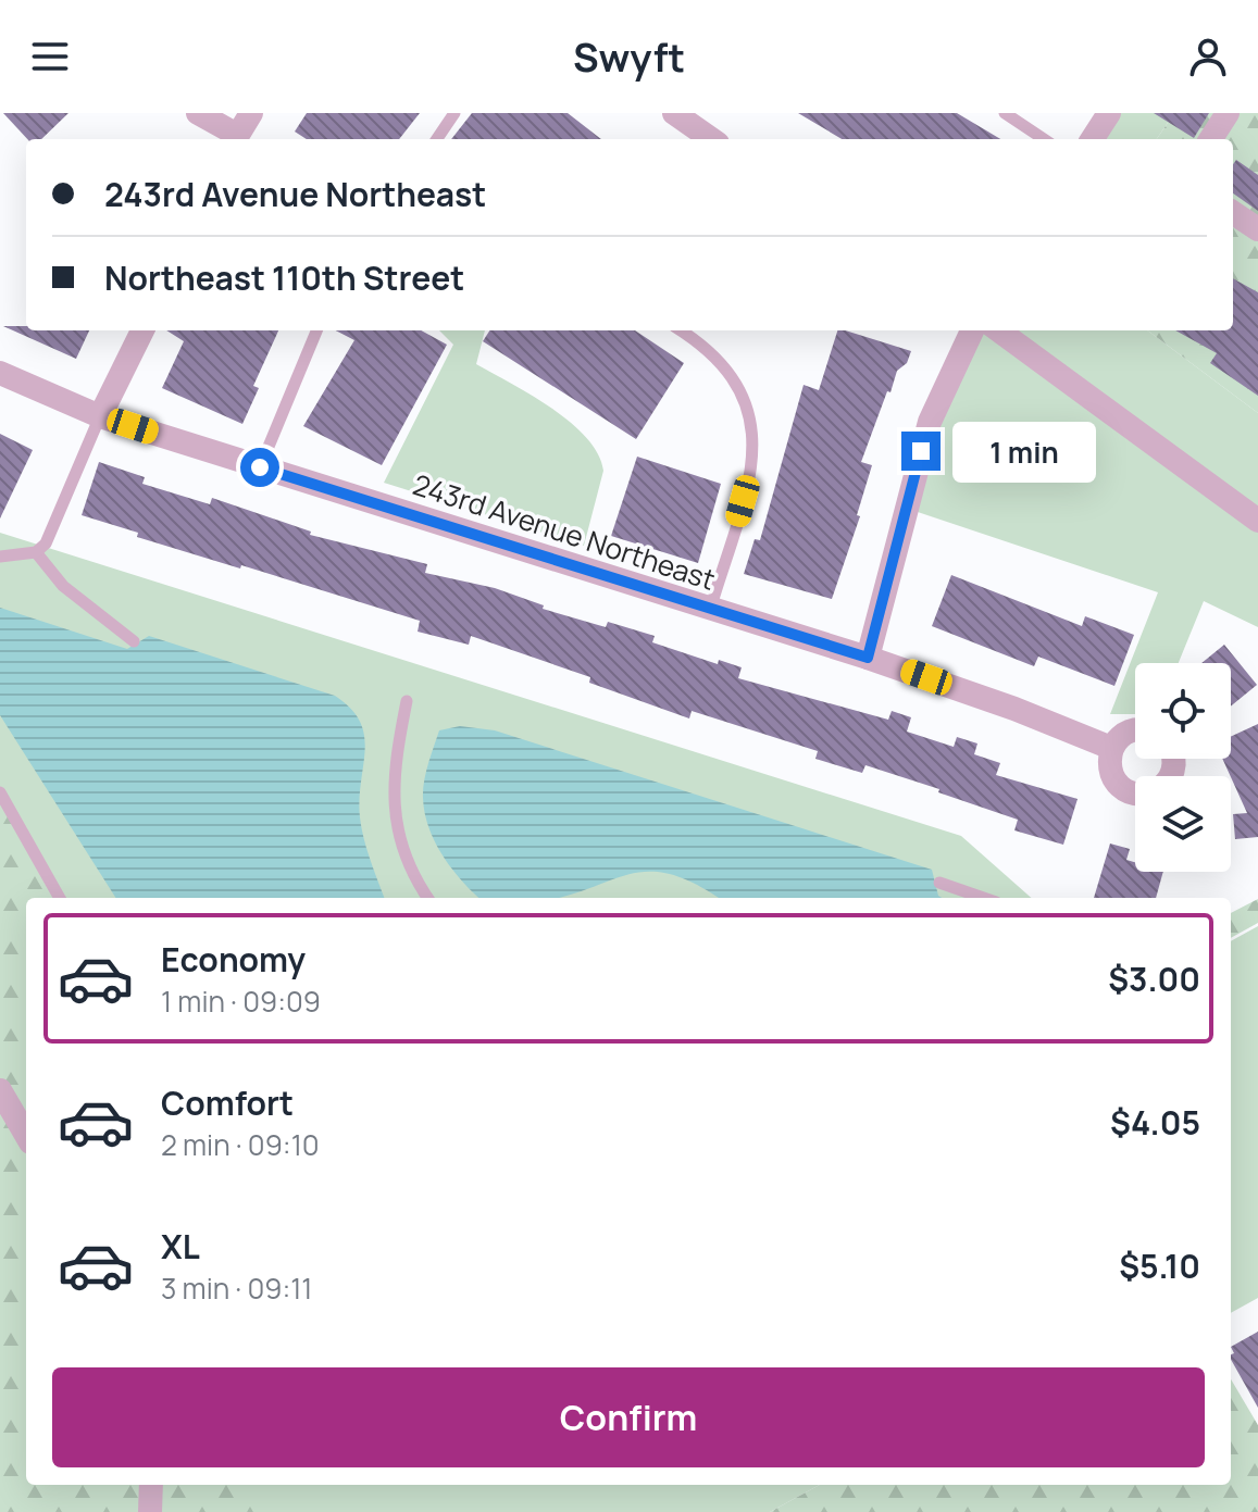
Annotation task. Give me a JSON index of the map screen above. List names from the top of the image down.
{
  "streets": {
    "street": ["243rd Avenue Northeast"]
  },
  "page": {
    "header": "Swyft",
    "banner": ["243rd Avenue Northeast", "Northeast 110th Street"],
    "bubble": "1 min",
    "list": [
      {
        "name": "Economy",
        "note": "1 min · 09:09",
        "value": "$3.00"
      },
      {
        "name": "Comfort",
        "note": "2 min · 09:10",
        "value": "$4.05"
      },
      {
        "name": "XL",
        "note": "3 min · 09:11",
        "value": "$5.10"
      }
    ],
    "buttons": "Confirm"
  }
}
